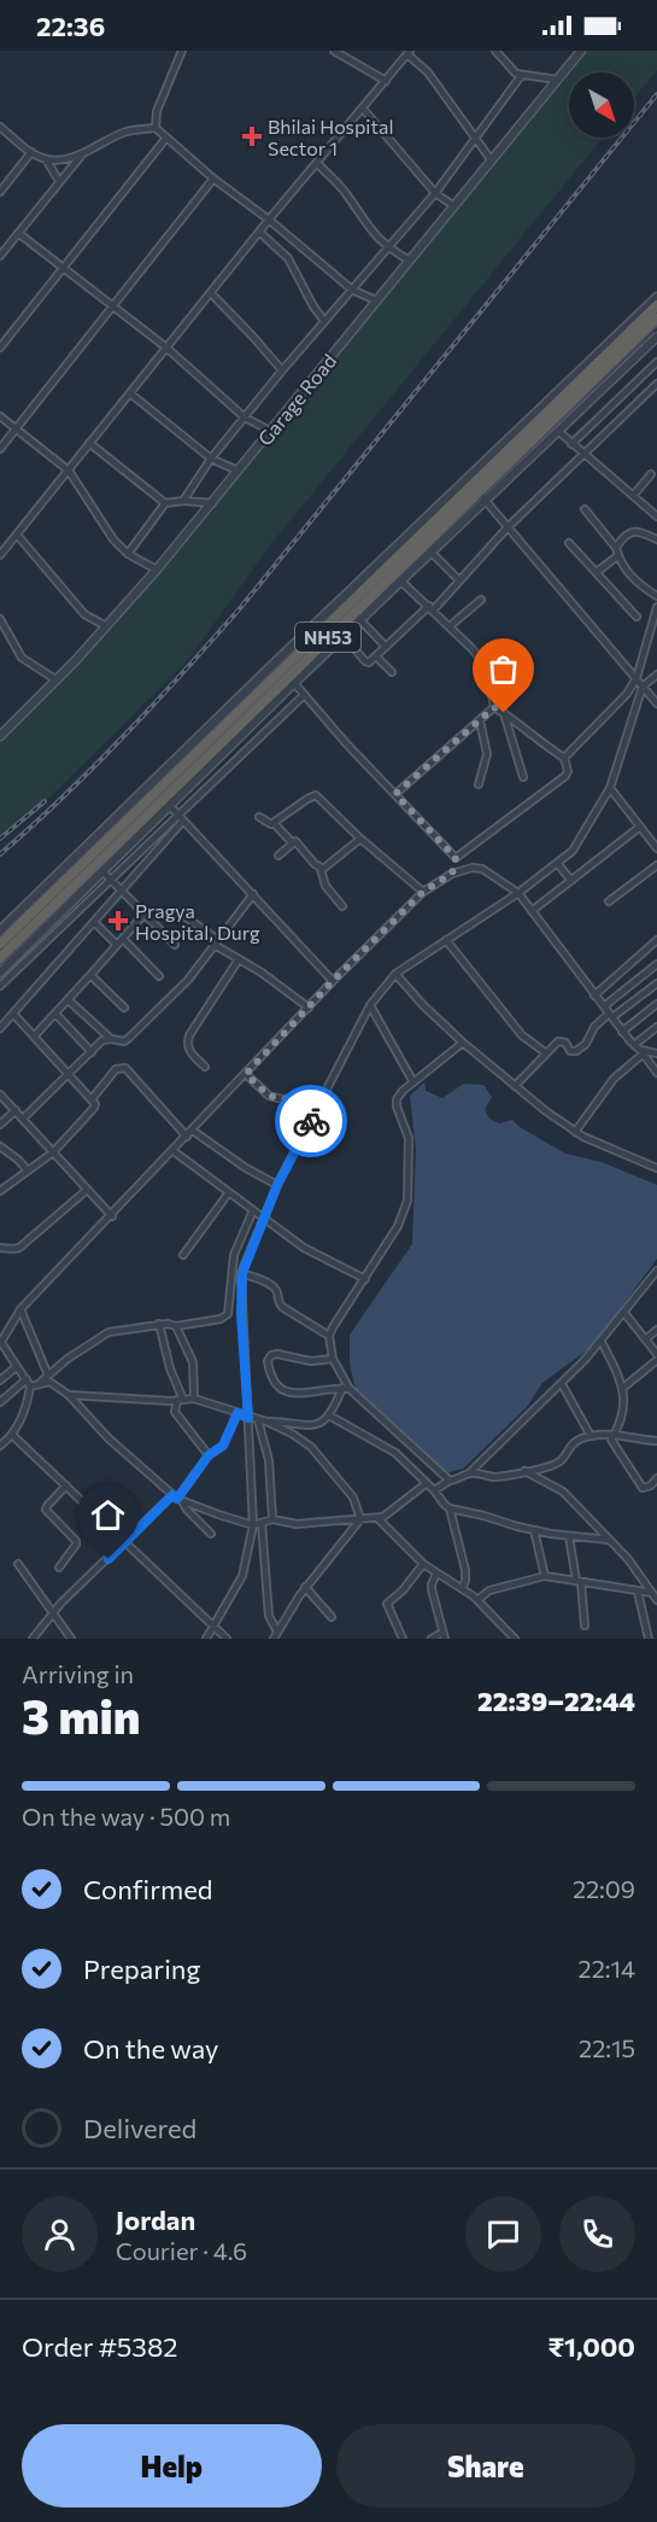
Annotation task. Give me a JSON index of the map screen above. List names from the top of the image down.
{
  "streets": {
    "highway": ["NH53"],
    "street": ["Garage Road"]
  },
  "places": {
    "health": ["Bhilai Hospital Sector 1", "Pragya Hospital, Durg"]
  },
  "north": "bottom right",
  "page": {
    "status": "22:36",
    "heading": ["3 min", "Arriving in", "22:39–22:44"],
    "panel": [
      "Jordan",
      "Courier · 4.6",
      "Order #5382",
      "₹1,000"
    ],
    "bar": "On the way · 500 m",
    "list": [
      ["Confirmed", "22:09"],
      ["Preparing", "22:14"],
      ["On the way", "22:15"],
      "Delivered"
    ],
    "buttons": ["Help", "Share"]
  }
}
